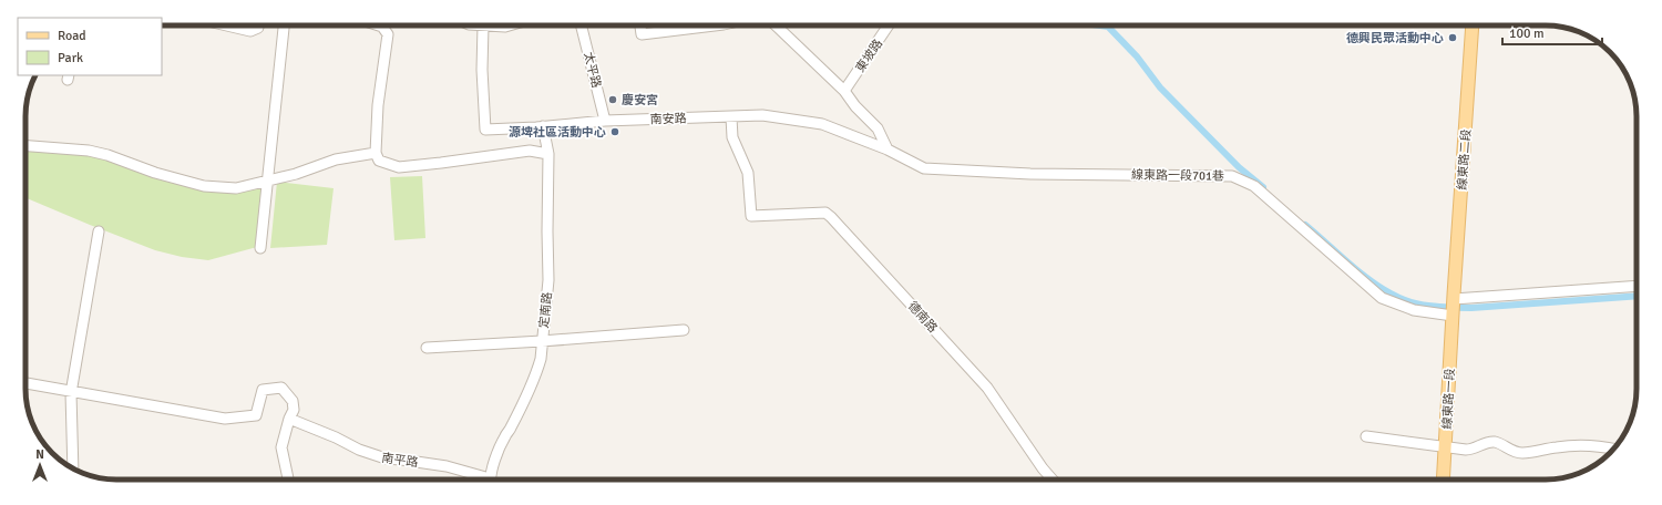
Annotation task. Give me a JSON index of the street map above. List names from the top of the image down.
{
  "streets": {
    "main road": ["線東路二段", "線東路一段"],
    "street": [
      "東坡路",
      "太平路",
      "南安路",
      "線東路一段701巷",
      "定南路",
      "德南路",
      "南平路"
    ]
  },
  "crossings": [
    ["太平路", "南安路"],
    ["南安路", "線東路一段701巷"],
    ["南安路", "定南路"],
    ["南安路", "德南路"],
    ["線東路二段", "線東路一段701巷"],
    ["線東路二段", "線東路一段"],
    ["線東路一段701巷", "線東路一段"]
  ],
  "places": ["德興民眾活動中心", "慶安宮", "源埤社區活動中心"],
  "legend": ["Road", "Park"],
  "scale_bar": "100 m",
  "north": "top"
}
